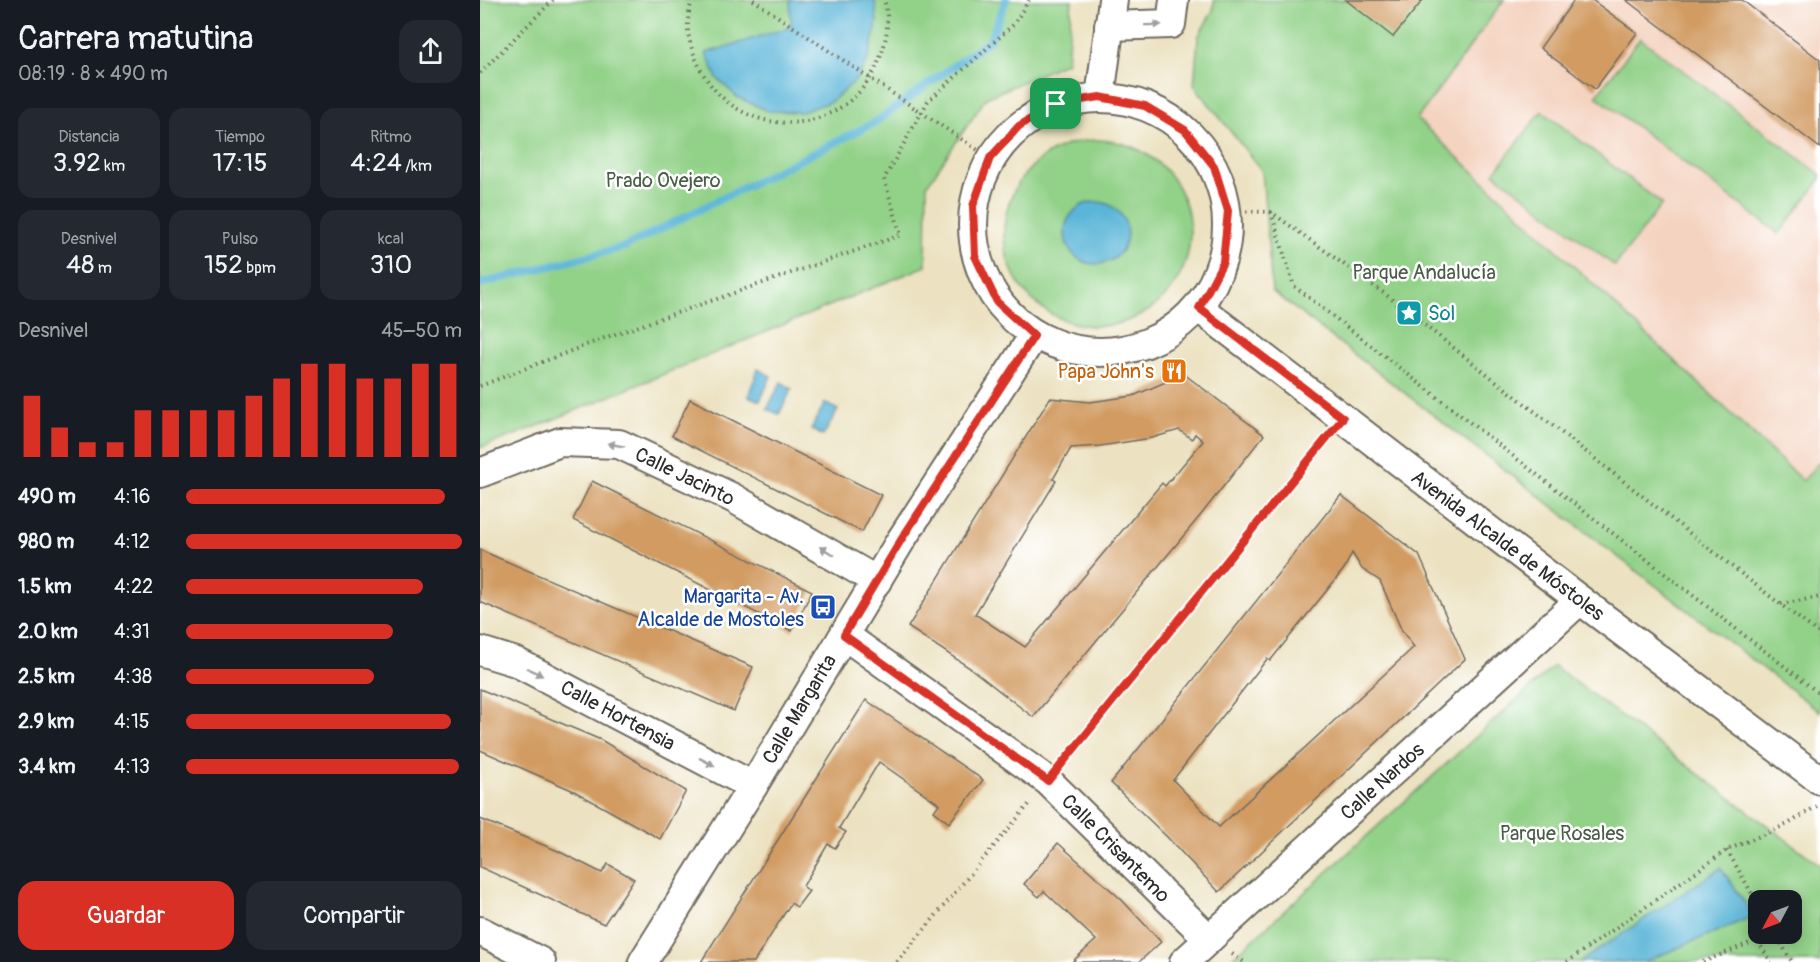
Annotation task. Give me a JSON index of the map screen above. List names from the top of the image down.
{
  "streets": {
    "street": [
      "Calle Jacinto",
      "Avenida Alcalde de Móstoles",
      "Calle Margarita",
      "Calle Hortensia",
      "Calle Nardos",
      "Calle Crisantemo"
    ]
  },
  "crossings": [
    ["Calle Jacinto", "Calle Margarita"],
    ["Avenida Alcalde de Móstoles", "Calle Nardos"],
    ["Calle Margarita", "Calle Hortensia"],
    ["Calle Margarita", "Calle Crisantemo"],
    ["Calle Nardos", "Calle Crisantemo"]
  ],
  "one_way": ["Calle Jacinto", "Calle Hortensia"],
  "parks": ["Prado Ovejero", "Parque Andalucía", "Parque Rosales"],
  "places": {
    "place": ["Sol"],
    "restaurant": ["Papa John's"],
    "bus stop": ["Margarita - Av. Alcalde de Mostoles"]
  },
  "north": "bottom left",
  "page": {
    "heading": ["Carrera matutina", "08:19 · 8 × 490 m"],
    "stats": [
      ["Distancia", "3.92 km"],
      ["Tiempo", "17:15"],
      ["Ritmo", "4:24 /km"],
      ["Desnivel", "48 m"],
      ["Pulso", "152 bpm"],
      ["kcal", "310"]
    ],
    "chart": ["Desnivel", "45–50 m"],
    "list": [
      {
        "name": "490 m",
        "note": "4:16"
      },
      {
        "name": "980 m",
        "note": "4:12"
      },
      {
        "name": "1.5 km",
        "note": "4:22"
      },
      {
        "name": "2.0 km",
        "note": "4:31"
      },
      {
        "name": "2.5 km",
        "note": "4:38"
      },
      {
        "name": "2.9 km",
        "note": "4:15"
      },
      {
        "name": "3.4 km",
        "note": "4:13"
      }
    ],
    "buttons": ["Guardar", "Compartir"]
  }
}
